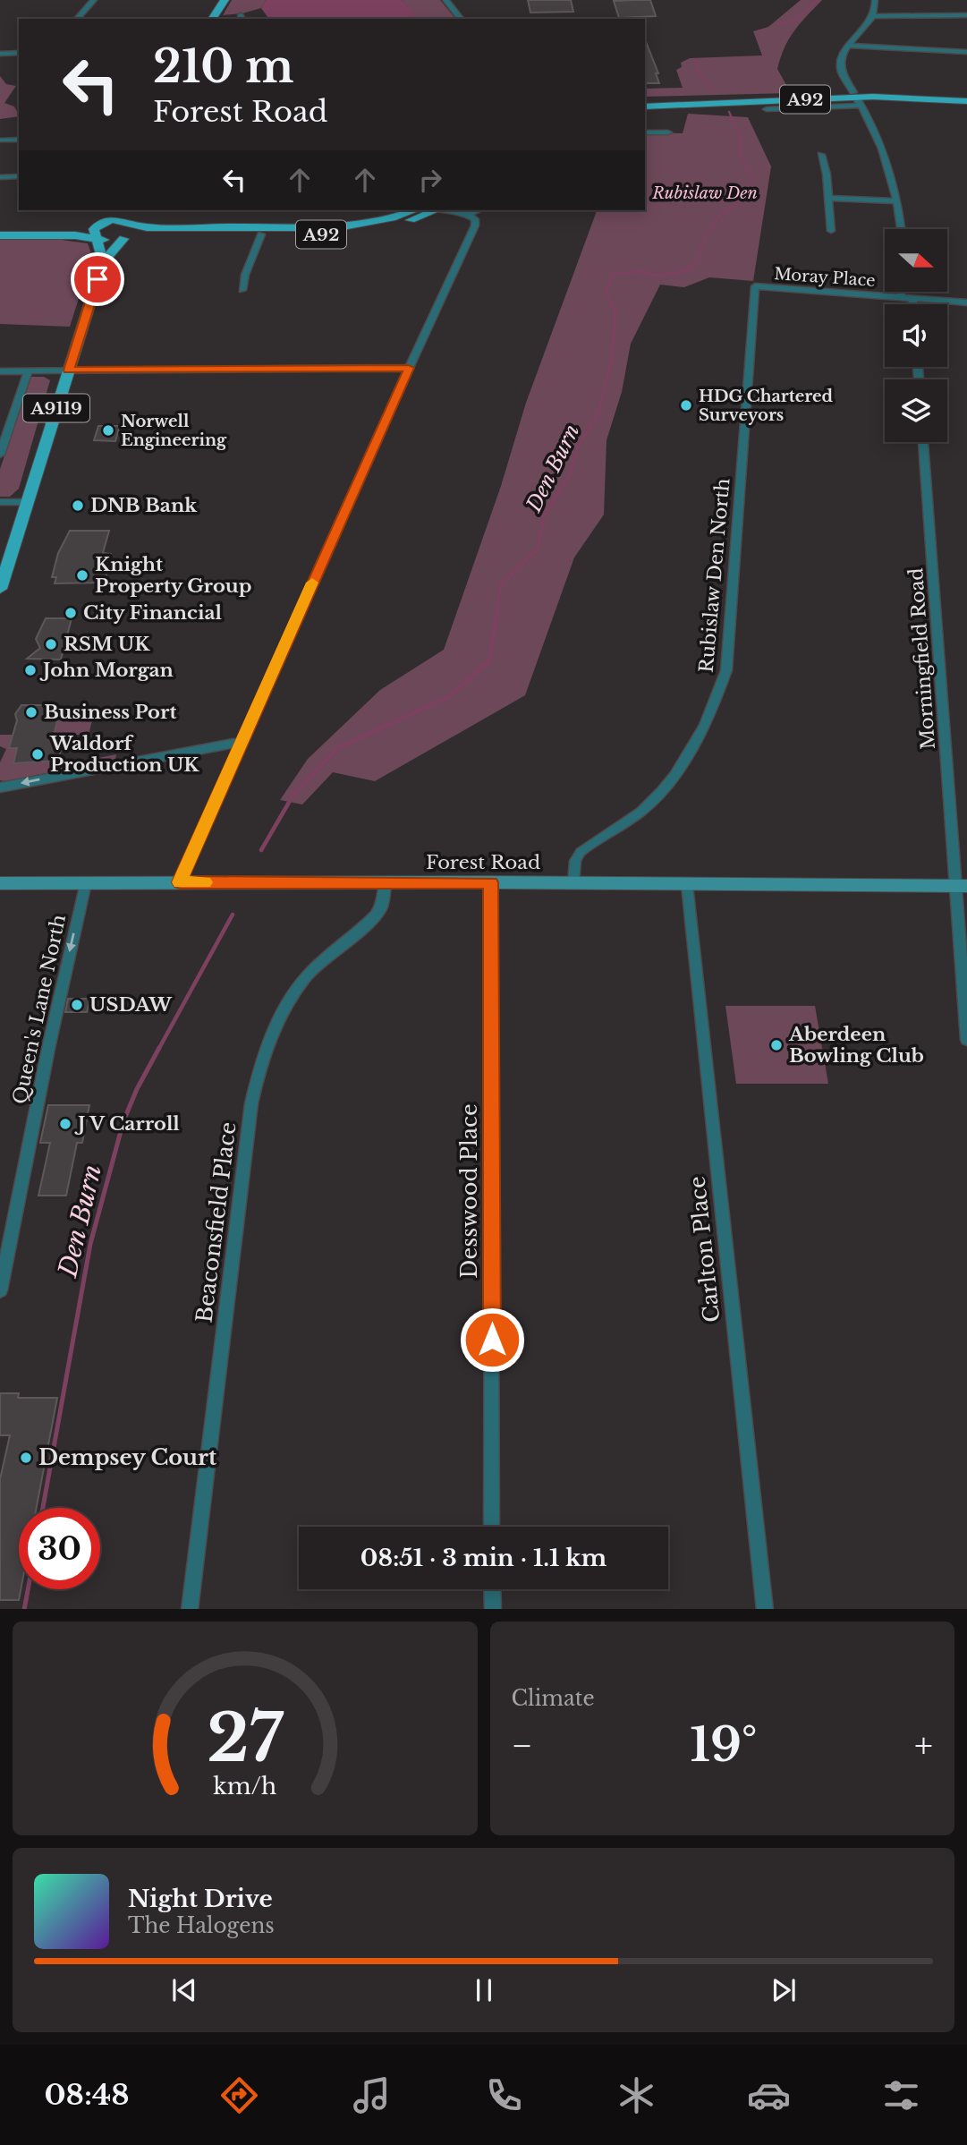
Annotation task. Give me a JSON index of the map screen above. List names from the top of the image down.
{
  "streets": {
    "main road": ["A92", "A9119"],
    "street": [
      "Moray Place",
      "Rubislaw Den North",
      "Morningfield Road",
      "Forest Road",
      "Queen's Lane North",
      "Desswood Place",
      "Beaconsfield Place",
      "Carlton Place"
    ]
  },
  "crossings": [
    ["A92", "A9119"],
    ["Moray Place", "Rubislaw Den North"],
    ["Rubislaw Den North", "Forest Road"],
    ["Morningfield Road", "Forest Road"],
    ["Forest Road", "Queen's Lane North"],
    ["Forest Road", "Desswood Place"],
    ["Forest Road", "Beaconsfield Place"],
    ["Forest Road", "Carlton Place"]
  ],
  "one_way": ["Queen's Lane North"],
  "water": ["Den Burn"],
  "parks": ["Rubislaw Den"],
  "places": [
    "HDG Chartered Surveyors",
    "Norwell Engineering",
    "DNB Bank",
    "Knight Property Group",
    "City Financial",
    "RSM UK",
    "John Morgan",
    "Business Port",
    "Waldorf Production UK",
    "USDAW",
    "Aberdeen Bowling Club",
    "J V Carroll",
    "Dempsey Court"
  ],
  "north": "right",
  "page": {
    "turn": ["210 m", "Forest Road"],
    "limit": "30",
    "trip": "08:51 · 3 min · 1.1 km",
    "tile": "Climate",
    "heat": ["−", "19°", "+"],
    "song": ["Night Drive", "The Halogens"],
    "tabs": "08:48",
    "gauge": ["27", "km/h"]
  }
}
